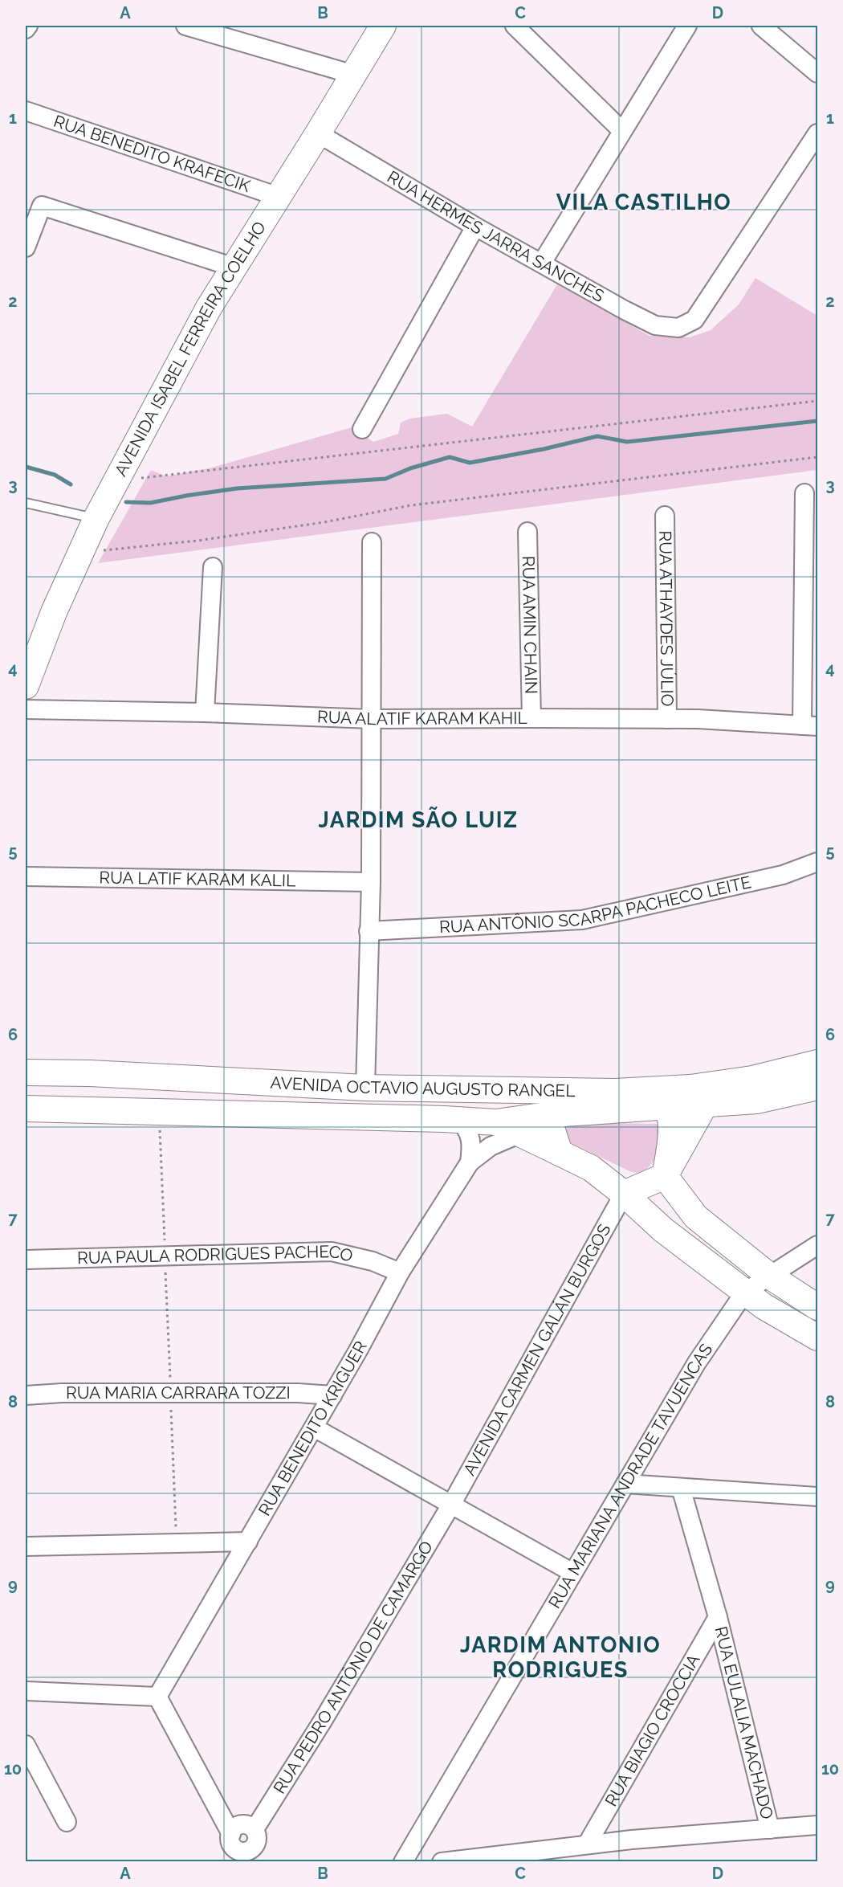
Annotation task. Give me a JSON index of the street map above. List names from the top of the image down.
{
  "streets": {
    "main road": ["AVENIDA ISABEL FERREIRA COELHO", "AVENIDA OCTAVIO AUGUSTO RANGEL"],
    "street": [
      "RUA BENEDITO KRAFECIK",
      "RUA HERMES JARRA SANCHES",
      "RUA ATHAYDES JÚLIO",
      "RUA AMIN CHAIN",
      "RUA ALATIF KARAM KAHIL",
      "RUA LATIF KARAM KALIL",
      "RUA ANTÔNIO SCARPA PACHECO LEITE",
      "RUA PAULA RODRIGUES PACHECO",
      "AVENIDA CARMEN GALÁN BURGOS",
      "RUA MARIA CARRARA TOZZI",
      "RUA BENEDITO KRIGUER",
      "RUA MARIANA ANDRADE TAVUENCAS",
      "RUA PEDRO ANTÔNIO DE CAMARGO",
      "RUA EULALIA MACHADO",
      "RUA BIAGIO CROCCIA"
    ]
  },
  "crossings": [
    ["RUA BENEDITO KRAFECIK", "AVENIDA ISABEL FERREIRA COELHO"],
    ["RUA HERMES JARRA SANCHES", "AVENIDA ISABEL FERREIRA COELHO"],
    ["RUA ATHAYDES JÚLIO", "RUA ALATIF KARAM KAHIL"],
    ["RUA AMIN CHAIN", "RUA ALATIF KARAM KAHIL"],
    ["AVENIDA OCTAVIO AUGUSTO RANGEL", "RUA BENEDITO KRIGUER"],
    ["RUA PAULA RODRIGUES PACHECO", "RUA BENEDITO KRIGUER"],
    ["AVENIDA CARMEN GALÁN BURGOS", "RUA PEDRO ANTÔNIO DE CAMARGO"],
    ["RUA MARIA CARRARA TOZZI", "RUA BENEDITO KRIGUER"],
    ["RUA EULALIA MACHADO", "RUA BIAGIO CROCCIA"]
  ],
  "districts": ["VILA CASTILHO", "JARDIM SÃO LUIZ", "JARDIM ANTONIO RODRIGUES"],
  "grid": {
    "columns": [
      "A",
      "B",
      "C",
      "D"
    ],
    "rows": [
      "1",
      "2",
      "3",
      "4",
      "5",
      "6",
      "7",
      "8",
      "9",
      "10"
    ]
  }
}
